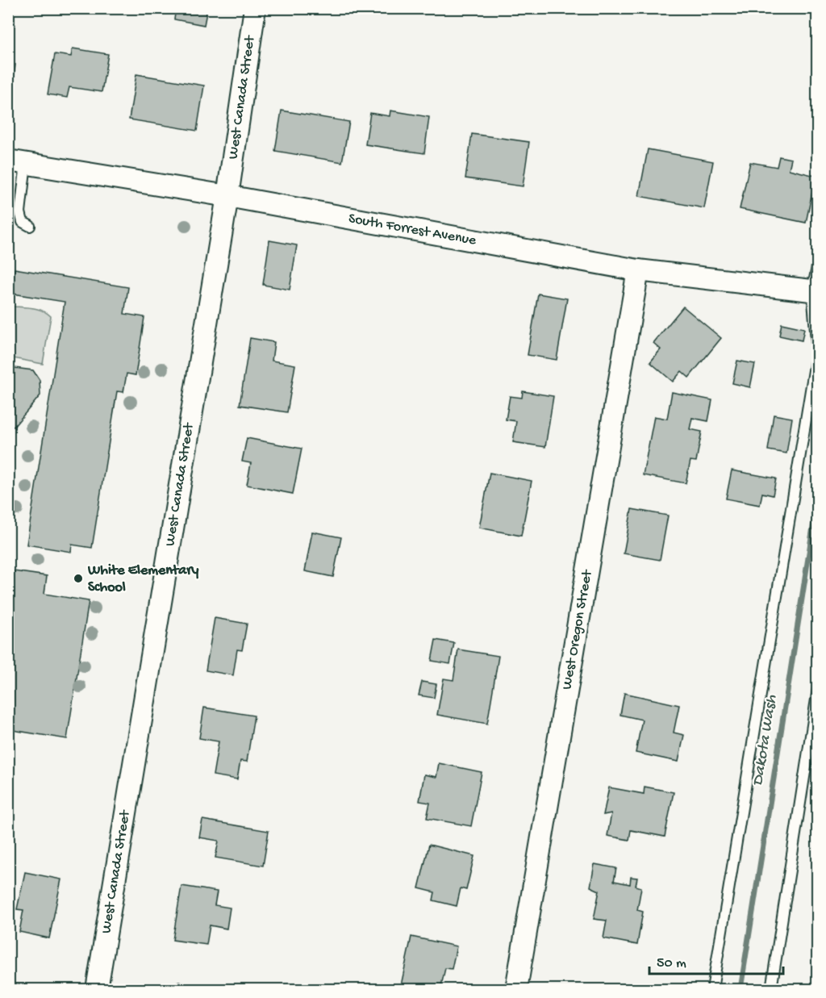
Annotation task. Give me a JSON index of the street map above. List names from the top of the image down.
{
  "streets": {
    "street": ["West Canada Street", "South Forrest Avenue", "West Oregon Street"]
  },
  "crossings": [
    ["West Canada Street", "South Forrest Avenue"],
    ["South Forrest Avenue", "West Oregon Street"]
  ],
  "water": ["Dakota Wash"],
  "places": ["White Elementary School"],
  "scale_bar": "50 m"
}
